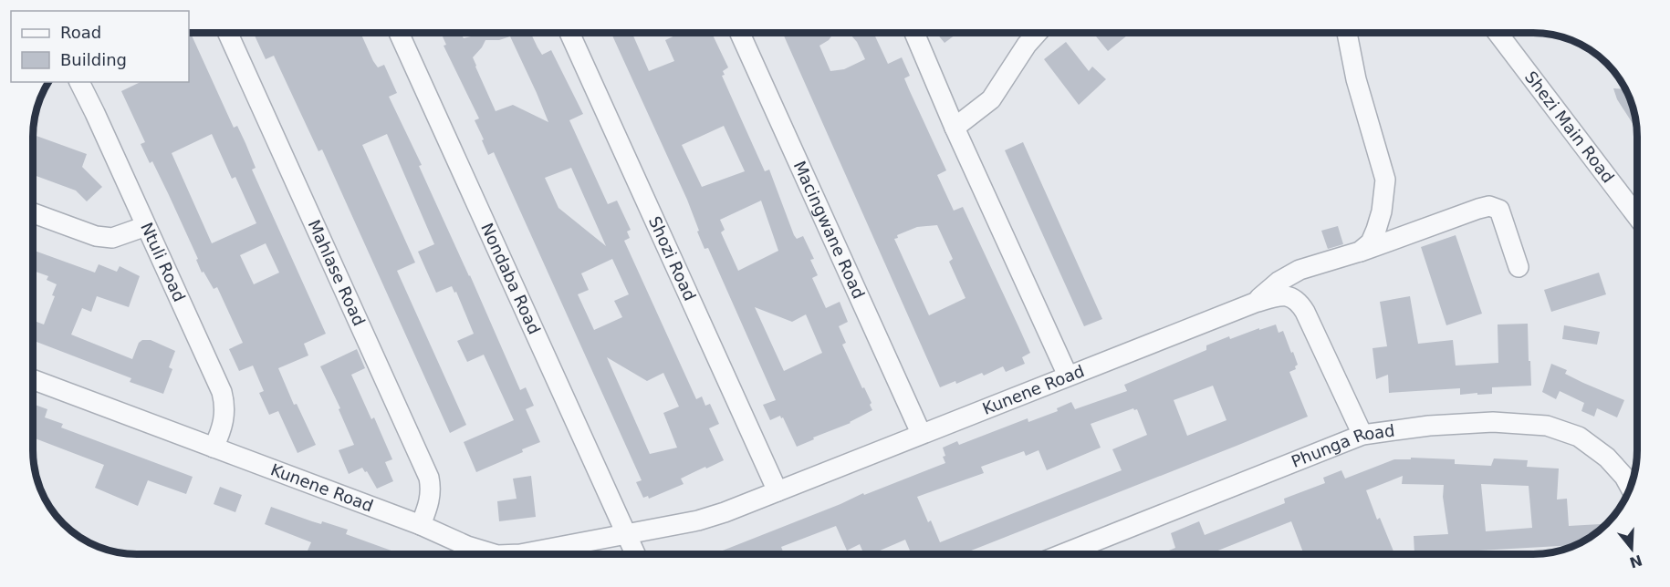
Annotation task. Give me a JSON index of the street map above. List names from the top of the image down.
{
  "streets": {
    "street": [
      "Shezi Main Road",
      "Macingwane Road",
      "Shozi Road",
      "Ntuli Road",
      "Mahlase Road",
      "Nondaba Road",
      "Kunene Road",
      "Phunga Road"
    ]
  },
  "crossings": [
    ["Macingwane Road", "Kunene Road"],
    ["Shozi Road", "Kunene Road"],
    ["Ntuli Road", "Kunene Road"],
    ["Mahlase Road", "Kunene Road"],
    ["Nondaba Road", "Kunene Road"],
    ["Kunene Road", "Phunga Road"]
  ],
  "legend": ["Road", "Building"],
  "north": "bottom"
}
